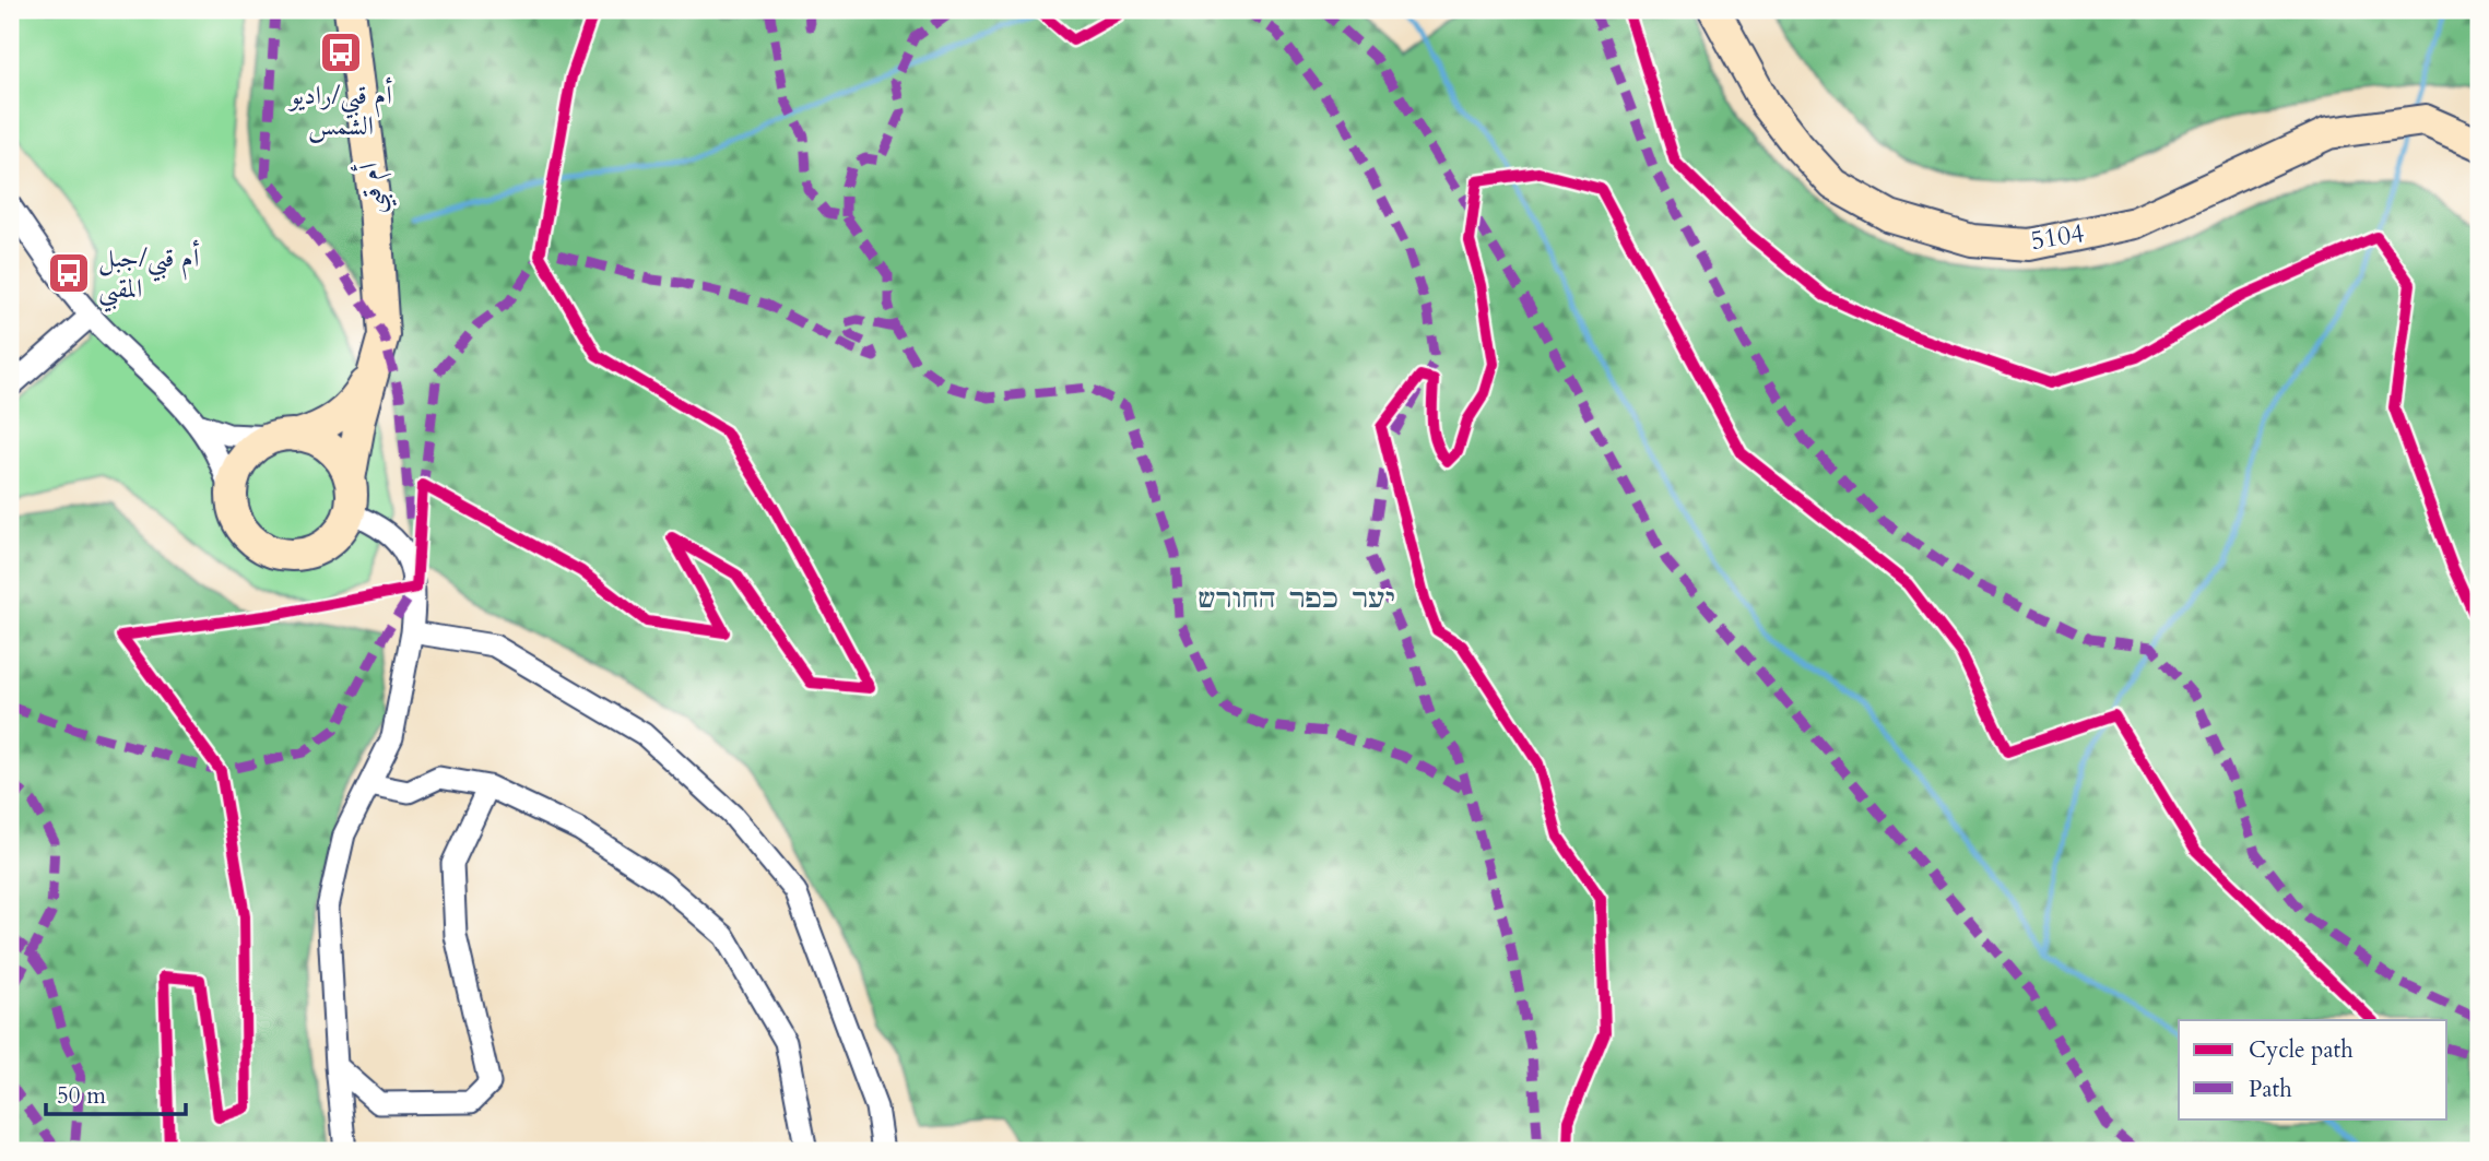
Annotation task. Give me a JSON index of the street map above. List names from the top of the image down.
{
  "streets": {
    "street": ["أم قبي", "5104"]
  },
  "parks": ["יער כפר החורש"],
  "places": {
    "bus stop": ["أم قبي/راديو الشمس", "أم قبي/جبل المقبي"]
  },
  "legend": ["Cycle path", "Path"],
  "scale_bar": "50 m"
}
